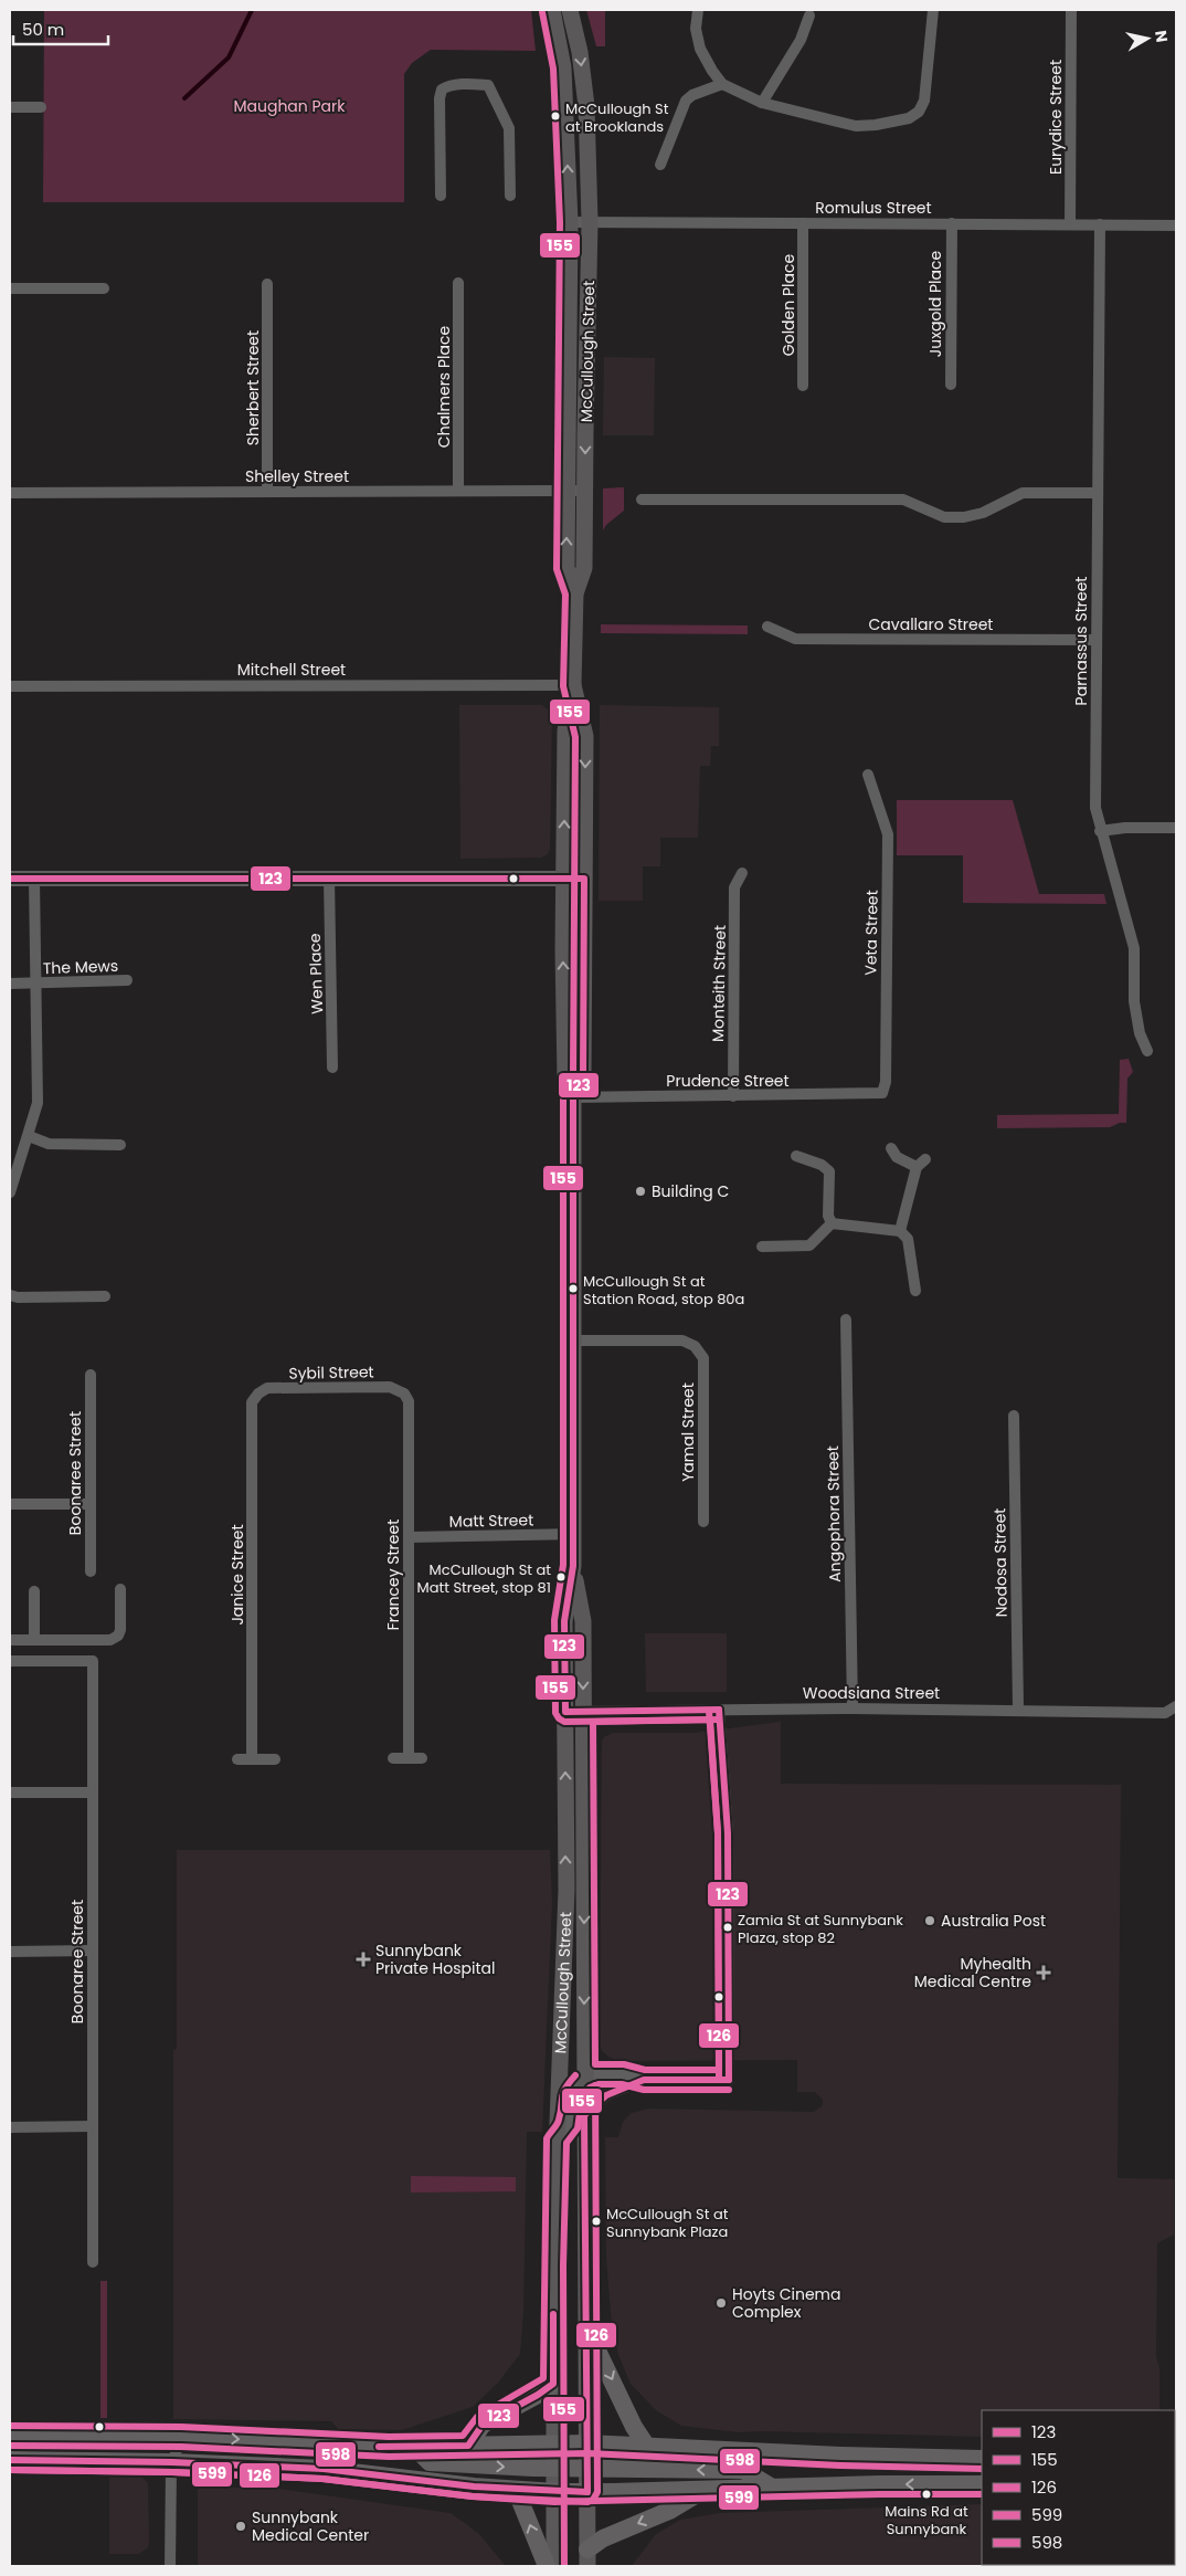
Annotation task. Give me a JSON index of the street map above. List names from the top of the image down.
{
  "streets": {
    "main road": ["McCullough Street"],
    "street": [
      "Eurydice Street",
      "Romulus Street",
      "Juxgold Place",
      "Golden Place",
      "Chalmers Place",
      "Sherbert Street",
      "Shelley Street",
      "Cavallaro Street",
      "Parnassus Street",
      "Mitchell Street",
      "Veta Street",
      "The Mews",
      "Wen Place",
      "Monteith Street",
      "Prudence Street",
      "Sybil Street",
      "Yamal Street",
      "Boonaree Street",
      "Angophora Street",
      "Matt Street",
      "Nodosa Street",
      "Janice Street",
      "Francey Street",
      "Woodsiana Street"
    ]
  },
  "crossings": [
    ["Eurydice Street", "Romulus Street"],
    ["Romulus Street", "Juxgold Place"],
    ["Romulus Street", "Golden Place"],
    ["Romulus Street", "McCullough Street"],
    ["Romulus Street", "Parnassus Street"],
    ["McCullough Street", "Shelley Street"],
    ["McCullough Street", "Mitchell Street"],
    ["McCullough Street", "Prudence Street"],
    ["McCullough Street", "Yamal Street"],
    ["McCullough Street", "Matt Street"],
    ["McCullough Street", "Woodsiana Street"],
    ["Chalmers Place", "Shelley Street"],
    ["Sherbert Street", "Shelley Street"],
    ["Cavallaro Street", "Parnassus Street"],
    ["Veta Street", "Prudence Street"],
    ["Monteith Street", "Prudence Street"],
    ["Sybil Street", "Janice Street"],
    ["Sybil Street", "Francey Street"],
    ["Angophora Street", "Woodsiana Street"],
    ["Matt Street", "Francey Street"],
    ["Nodosa Street", "Woodsiana Street"]
  ],
  "parks": ["Maughan Park"],
  "places": {
    "other": [
      "McCullough St at Brooklands",
      "Building C",
      "McCullough St at Station Road, stop 80a",
      "McCullough St at Matt Street, stop 81",
      "Australia Post",
      "Zamia St at Sunnybank Plaza, stop 82",
      "McCullough St at Sunnybank Plaza",
      "Hoyts Cinema Complex",
      "Mains Rd at Sunnybank",
      "Sunnybank Medical Center"
    ],
    "health": ["Sunnybank Private Hospital", "Myhealth Medical Centre"]
  },
  "lines": [
    "transit line 155",
    "transit line 123",
    "transit line 126",
    "transit line 598",
    "transit line 599"
  ],
  "legend": [
    "123",
    "155",
    "126",
    "599",
    "598"
  ],
  "scale_bar": "50 m",
  "north": "right"
}
